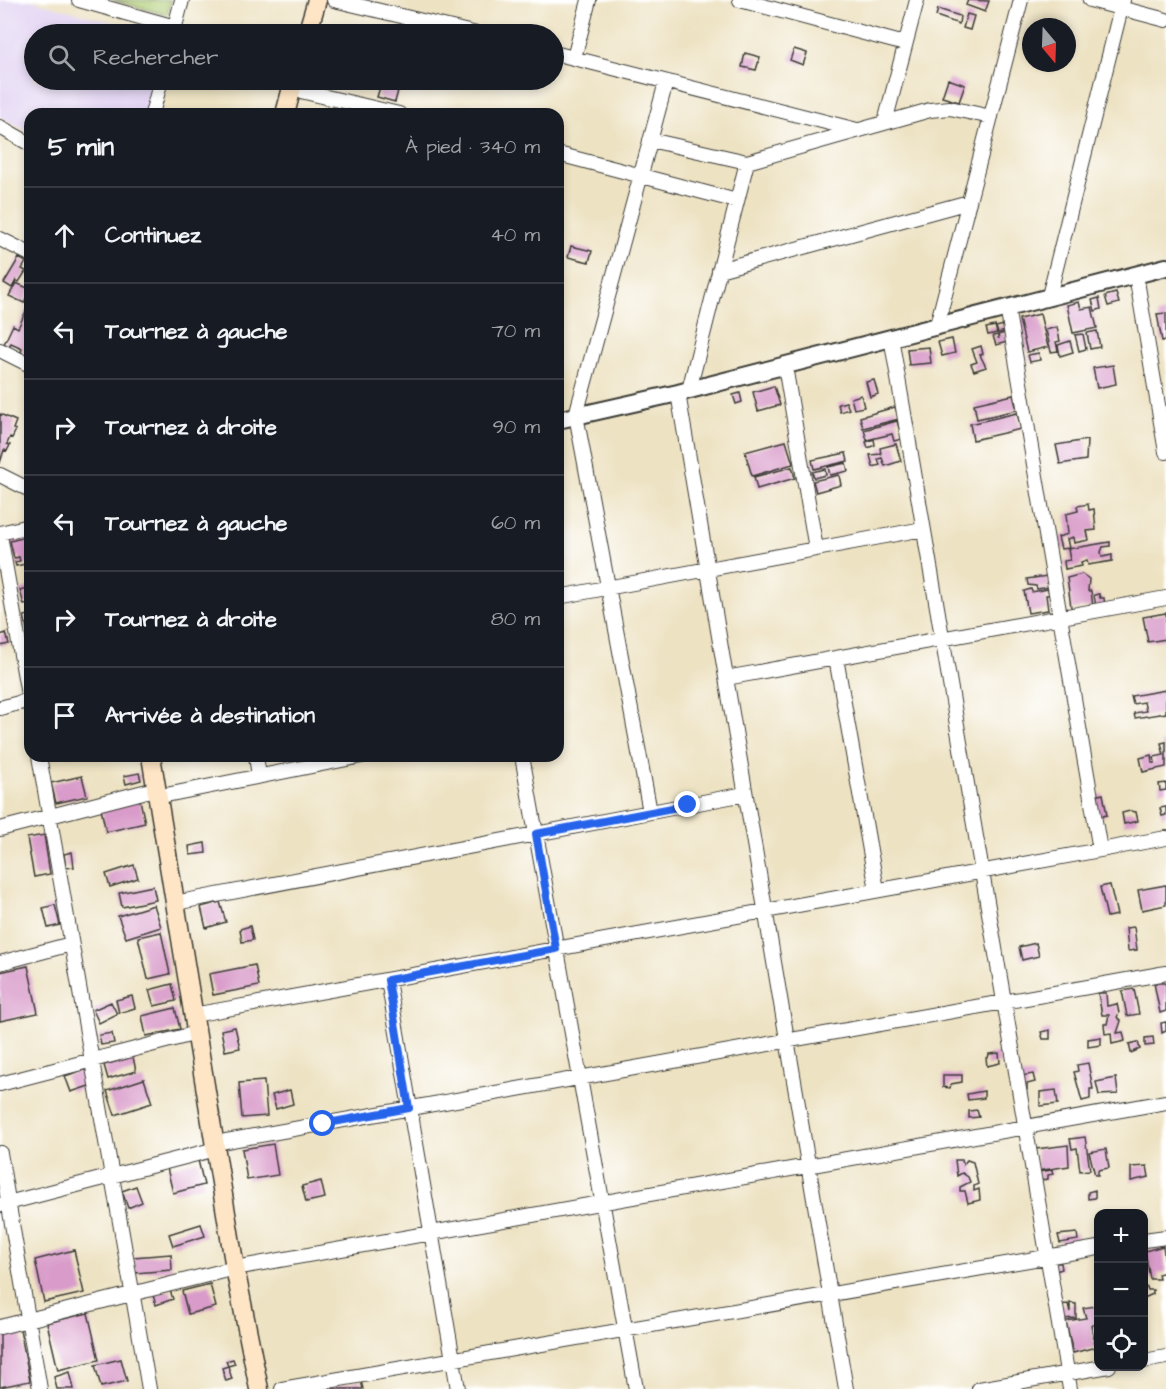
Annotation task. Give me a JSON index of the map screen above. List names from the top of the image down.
{
  "north": "bottom",
  "page": {
    "search": "Rechercher",
    "heading": ["5 min", "À pied · 340 m"],
    "list": [
      ["Continuez", "40 m"],
      ["Tournez à gauche", "70 m"],
      ["Tournez à droite", "90 m"],
      ["Tournez à gauche", "60 m"],
      ["Tournez à droite", "80 m"],
      "Arrivée à destination"
    ],
    "map_buttons": ["+", "−"]
  }
}
